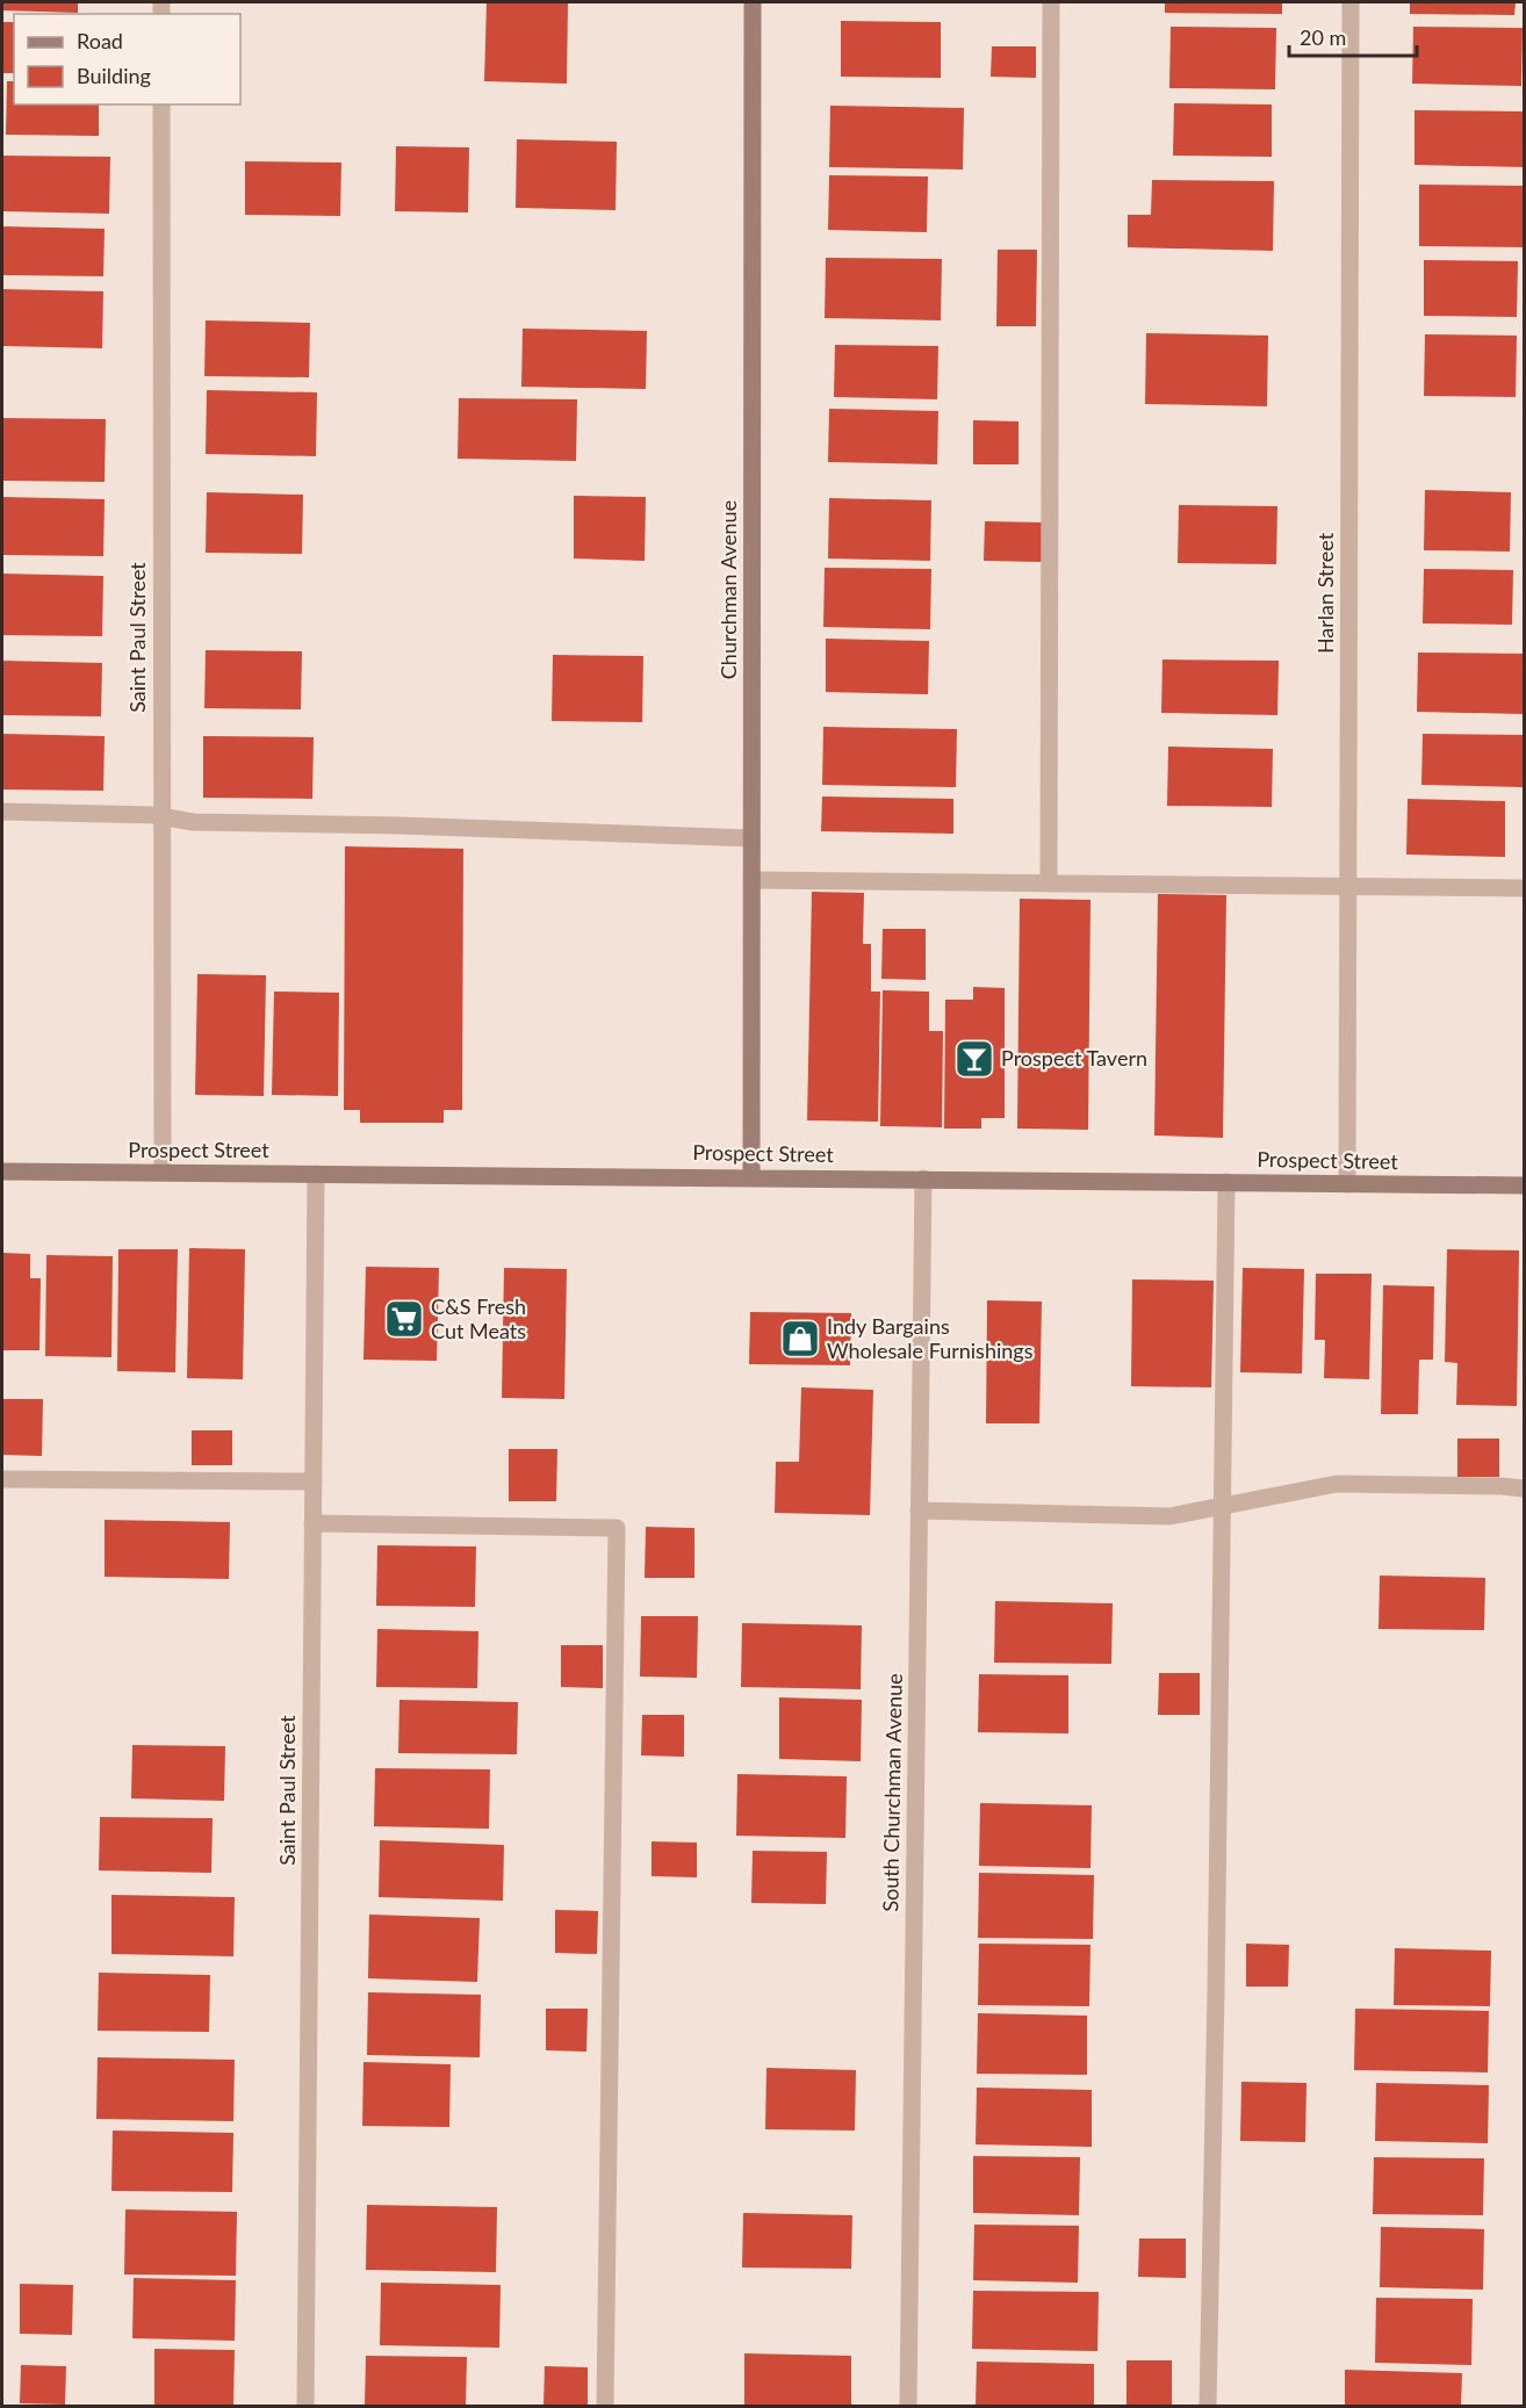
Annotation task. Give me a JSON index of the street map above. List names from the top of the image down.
{
  "streets": {
    "main road": ["Churchman Avenue", "Prospect Street"],
    "street": ["Harlan Street", "Saint Paul Street", "South Churchman Avenue"]
  },
  "crossings": [
    ["Churchman Avenue", "Prospect Street"],
    ["Harlan Street", "Prospect Street"],
    ["Saint Paul Street", "Prospect Street"],
    ["Prospect Street", "South Churchman Avenue"]
  ],
  "places": {
    "bar": ["Prospect Tavern"],
    "supermarket": ["C&S Fresh Cut Meats"],
    "shop": ["Indy Bargains Wholesale Furnishings"]
  },
  "legend": ["Road", "Building"],
  "scale_bar": "20 m"
}
